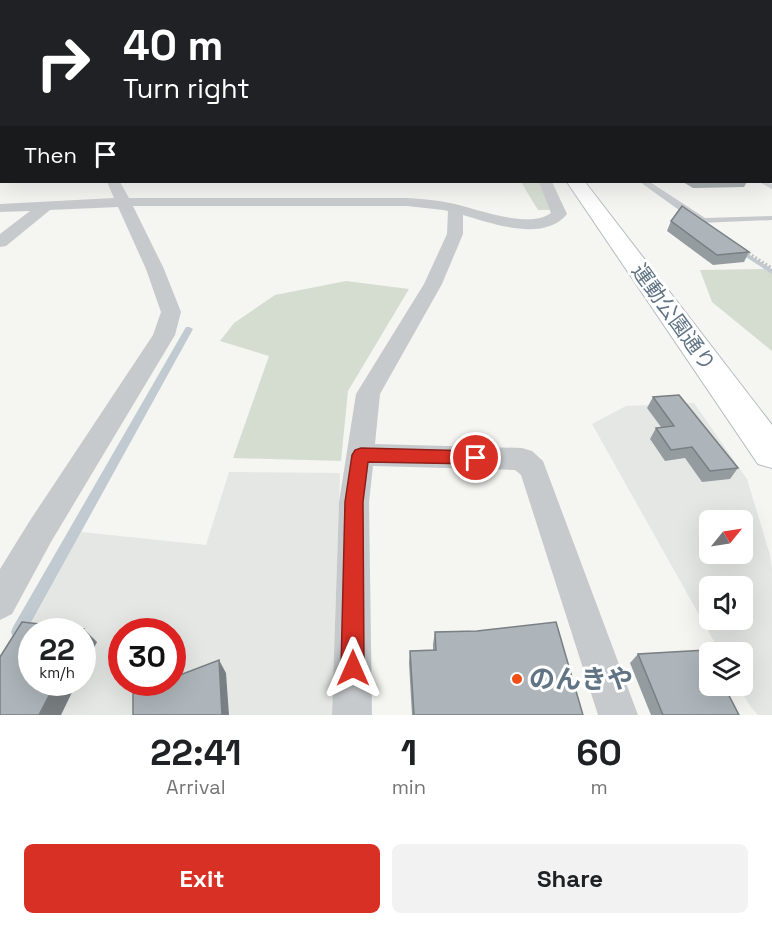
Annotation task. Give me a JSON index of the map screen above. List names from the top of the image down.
{
  "streets": {
    "street": ["運動公園通り"]
  },
  "places": ["のんきや"],
  "north": "top right",
  "page": {
    "turn": ["40 m", "Turn right"],
    "then": "Then",
    "speed": "22 km/h",
    "limit": "30",
    "eta": [
      "22:41",
      "Arrival",
      "1",
      "min",
      "60",
      "m"
    ],
    "buttons": ["Exit", "Share"]
  }
}
